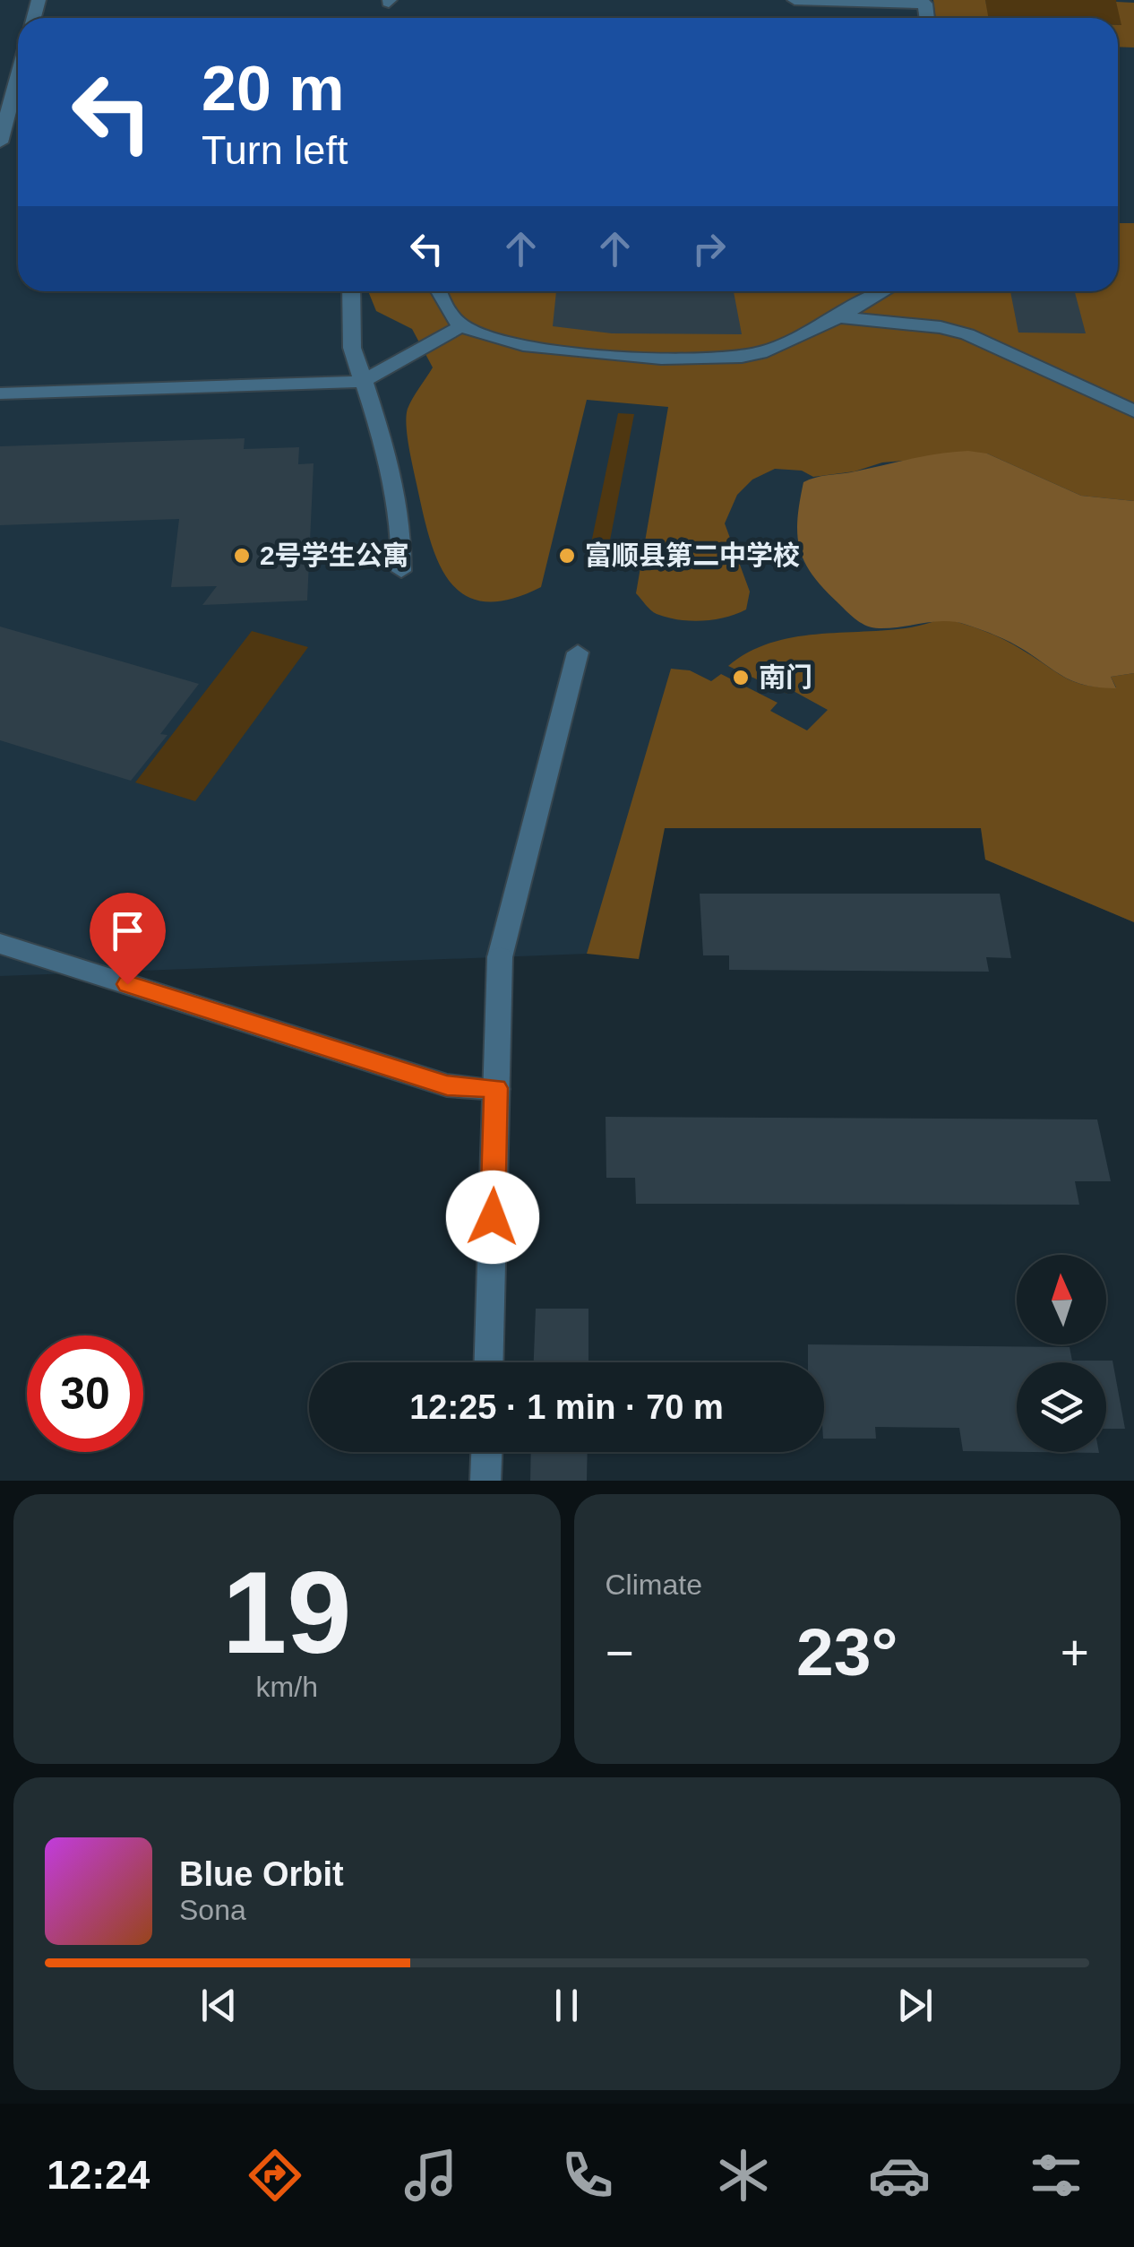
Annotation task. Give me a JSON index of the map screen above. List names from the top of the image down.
{
  "places": ["2号学生公寓", "富顺县第二中学校", "南门"],
  "north": "top",
  "page": {
    "turn": ["20 m", "Turn left"],
    "limit": "30",
    "trip": "12:25 · 1 min · 70 m",
    "tile": [
      ["19", "km/h"],
      "Climate"
    ],
    "heat": ["−", "23°", "+"],
    "song": ["Blue Orbit", "Sona"],
    "tabs": "12:24"
  }
}
